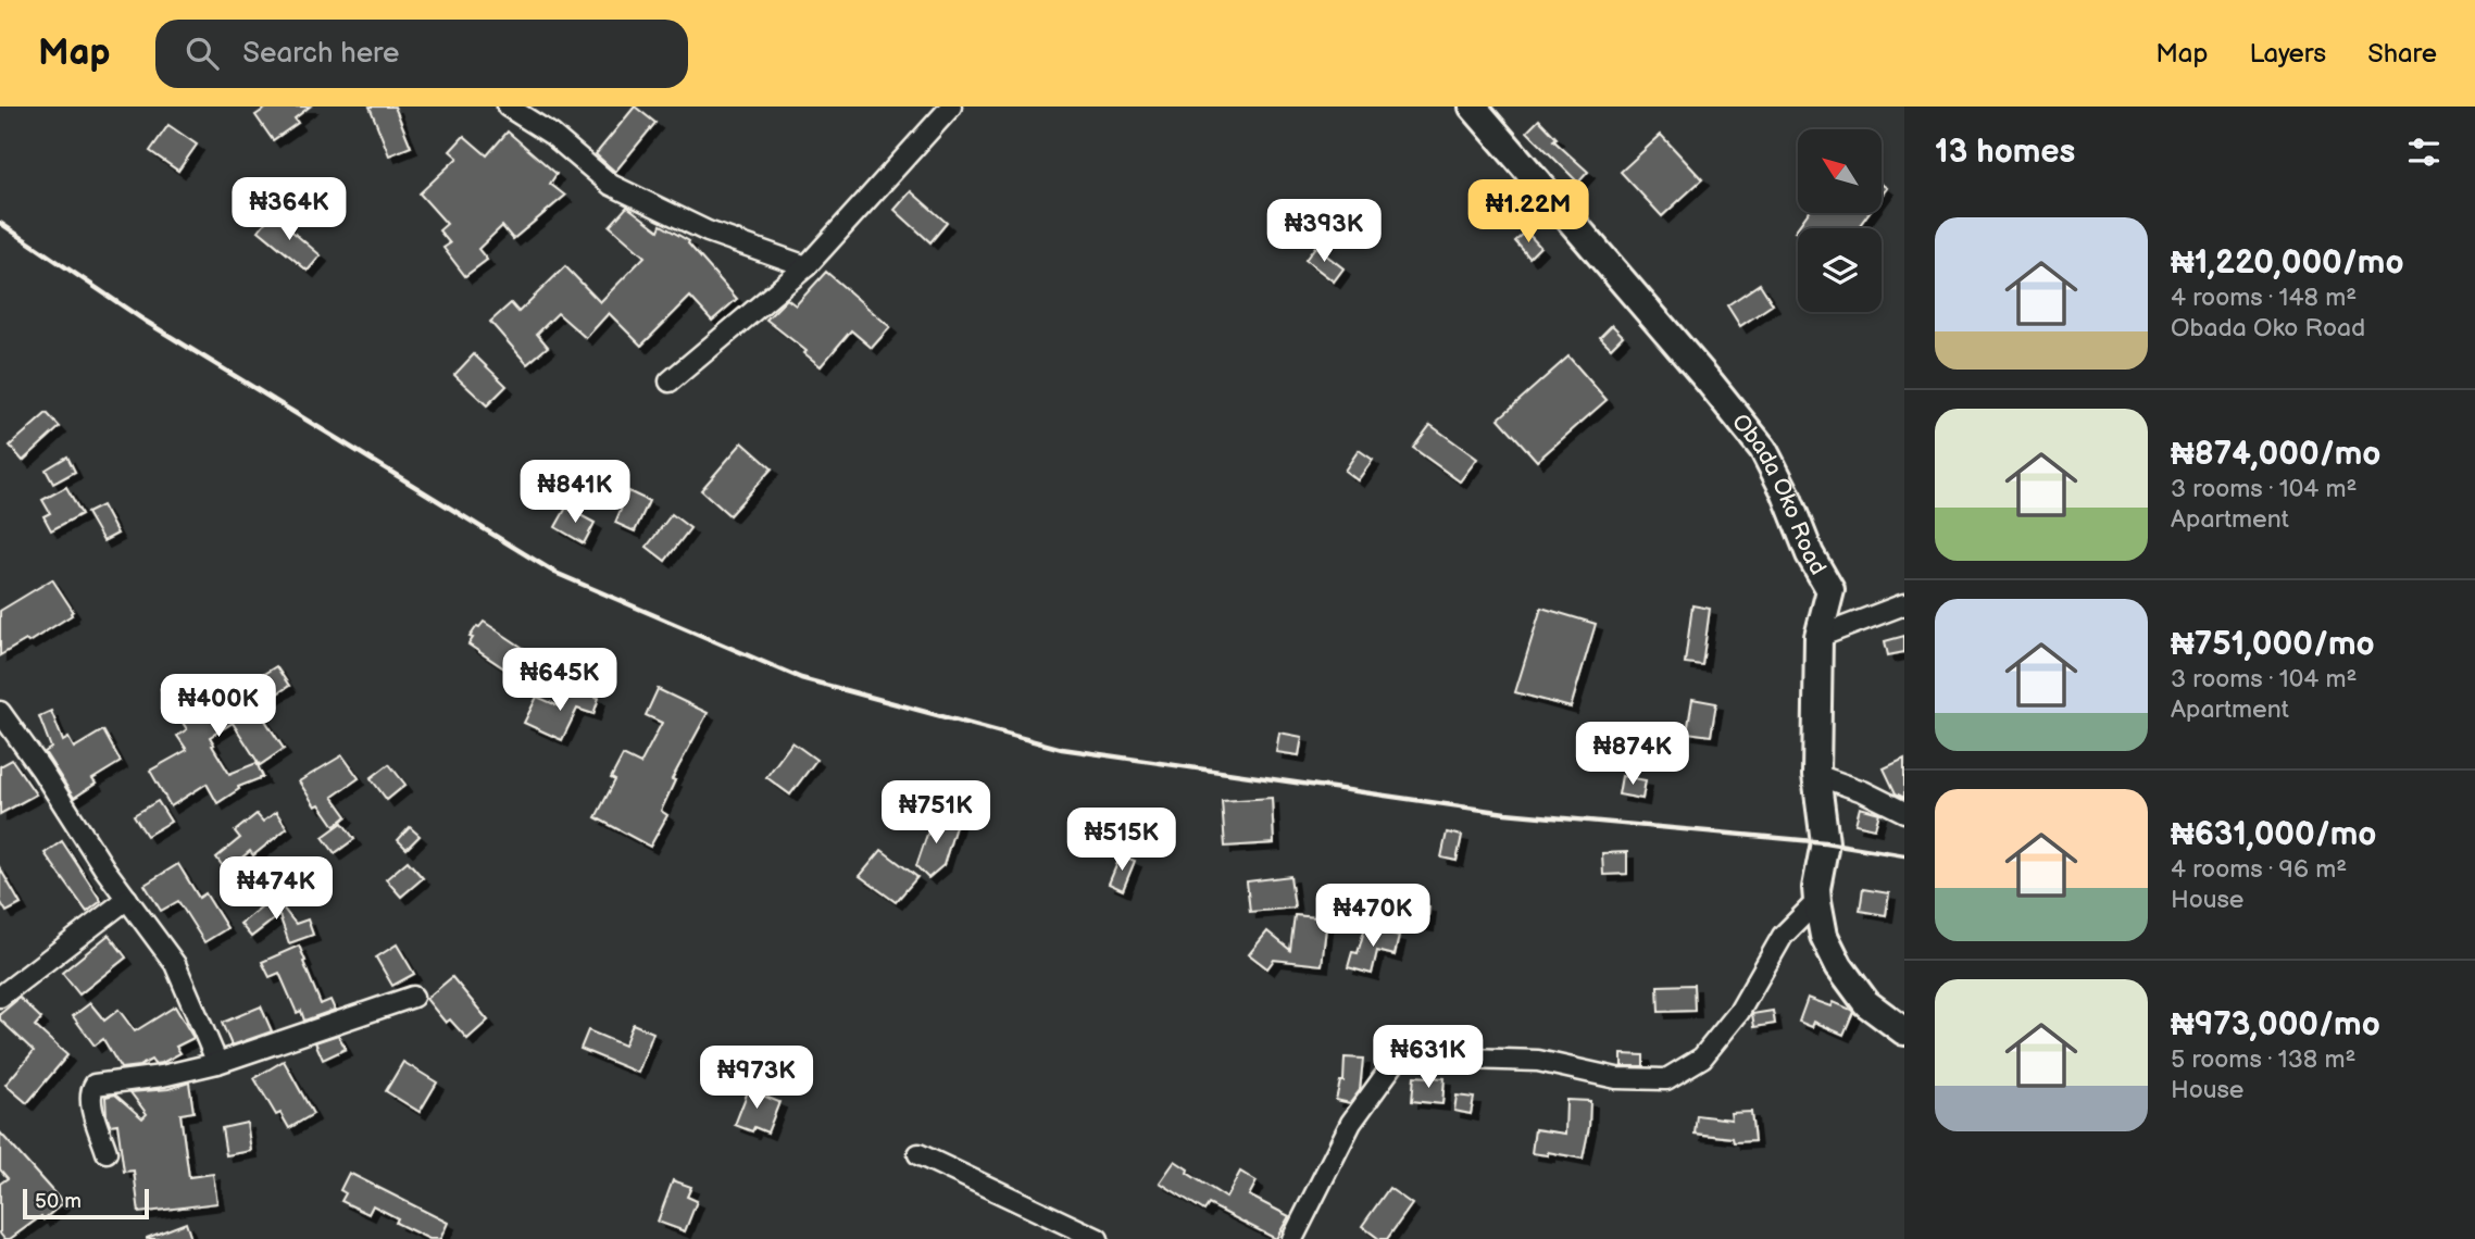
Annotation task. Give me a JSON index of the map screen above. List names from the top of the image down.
{
  "streets": {
    "main road": ["Obada Oko Road"]
  },
  "scale_bar": "50 m",
  "north": "top left",
  "page": {
    "header": "Map",
    "search": "Search here",
    "nav": ["Map", "Layers", "Share"],
    "heading": "13 homes",
    "price": [
      "₦364K",
      "₦1.22M",
      "₦393K",
      "₦841K",
      "₦645K",
      "₦400K",
      "₦874K",
      "₦751K",
      "₦515K",
      "₦474K",
      "₦470K",
      "₦631K",
      "₦973K"
    ],
    "list": [
      {
        "name": "₦1,220,000/mo",
        "note": "4 rooms · 148 m² · Obada Oko Road"
      },
      {
        "name": "₦874,000/mo",
        "note": "3 rooms · 104 m² · Apartment"
      },
      {
        "name": "₦751,000/mo",
        "note": "3 rooms · 104 m² · Apartment"
      },
      {
        "name": "₦631,000/mo",
        "note": "4 rooms · 96 m² · House"
      },
      {
        "name": "₦973,000/mo",
        "note": "5 rooms · 138 m² · House"
      }
    ],
    "scale": "50 m"
  }
}
